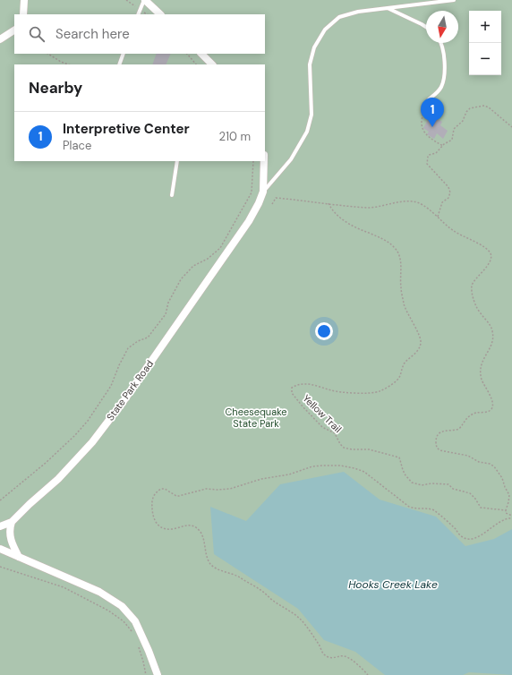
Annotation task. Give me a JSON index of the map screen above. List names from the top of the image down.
{
  "streets": {
    "street": ["State Park Road"],
    "path": ["Yellow Trail"]
  },
  "water": ["Hooks Creek Lake"],
  "parks": ["Cheesequake State Park"],
  "north": "bottom",
  "page": {
    "map_buttons": ["+", "−"],
    "search": "Search here",
    "heading": "Nearby",
    "pins": "1",
    "list": [
      {
        "mark": "1",
        "name": "Interpretive Center",
        "note": "Place",
        "value": "210 m"
      }
    ]
  }
}
